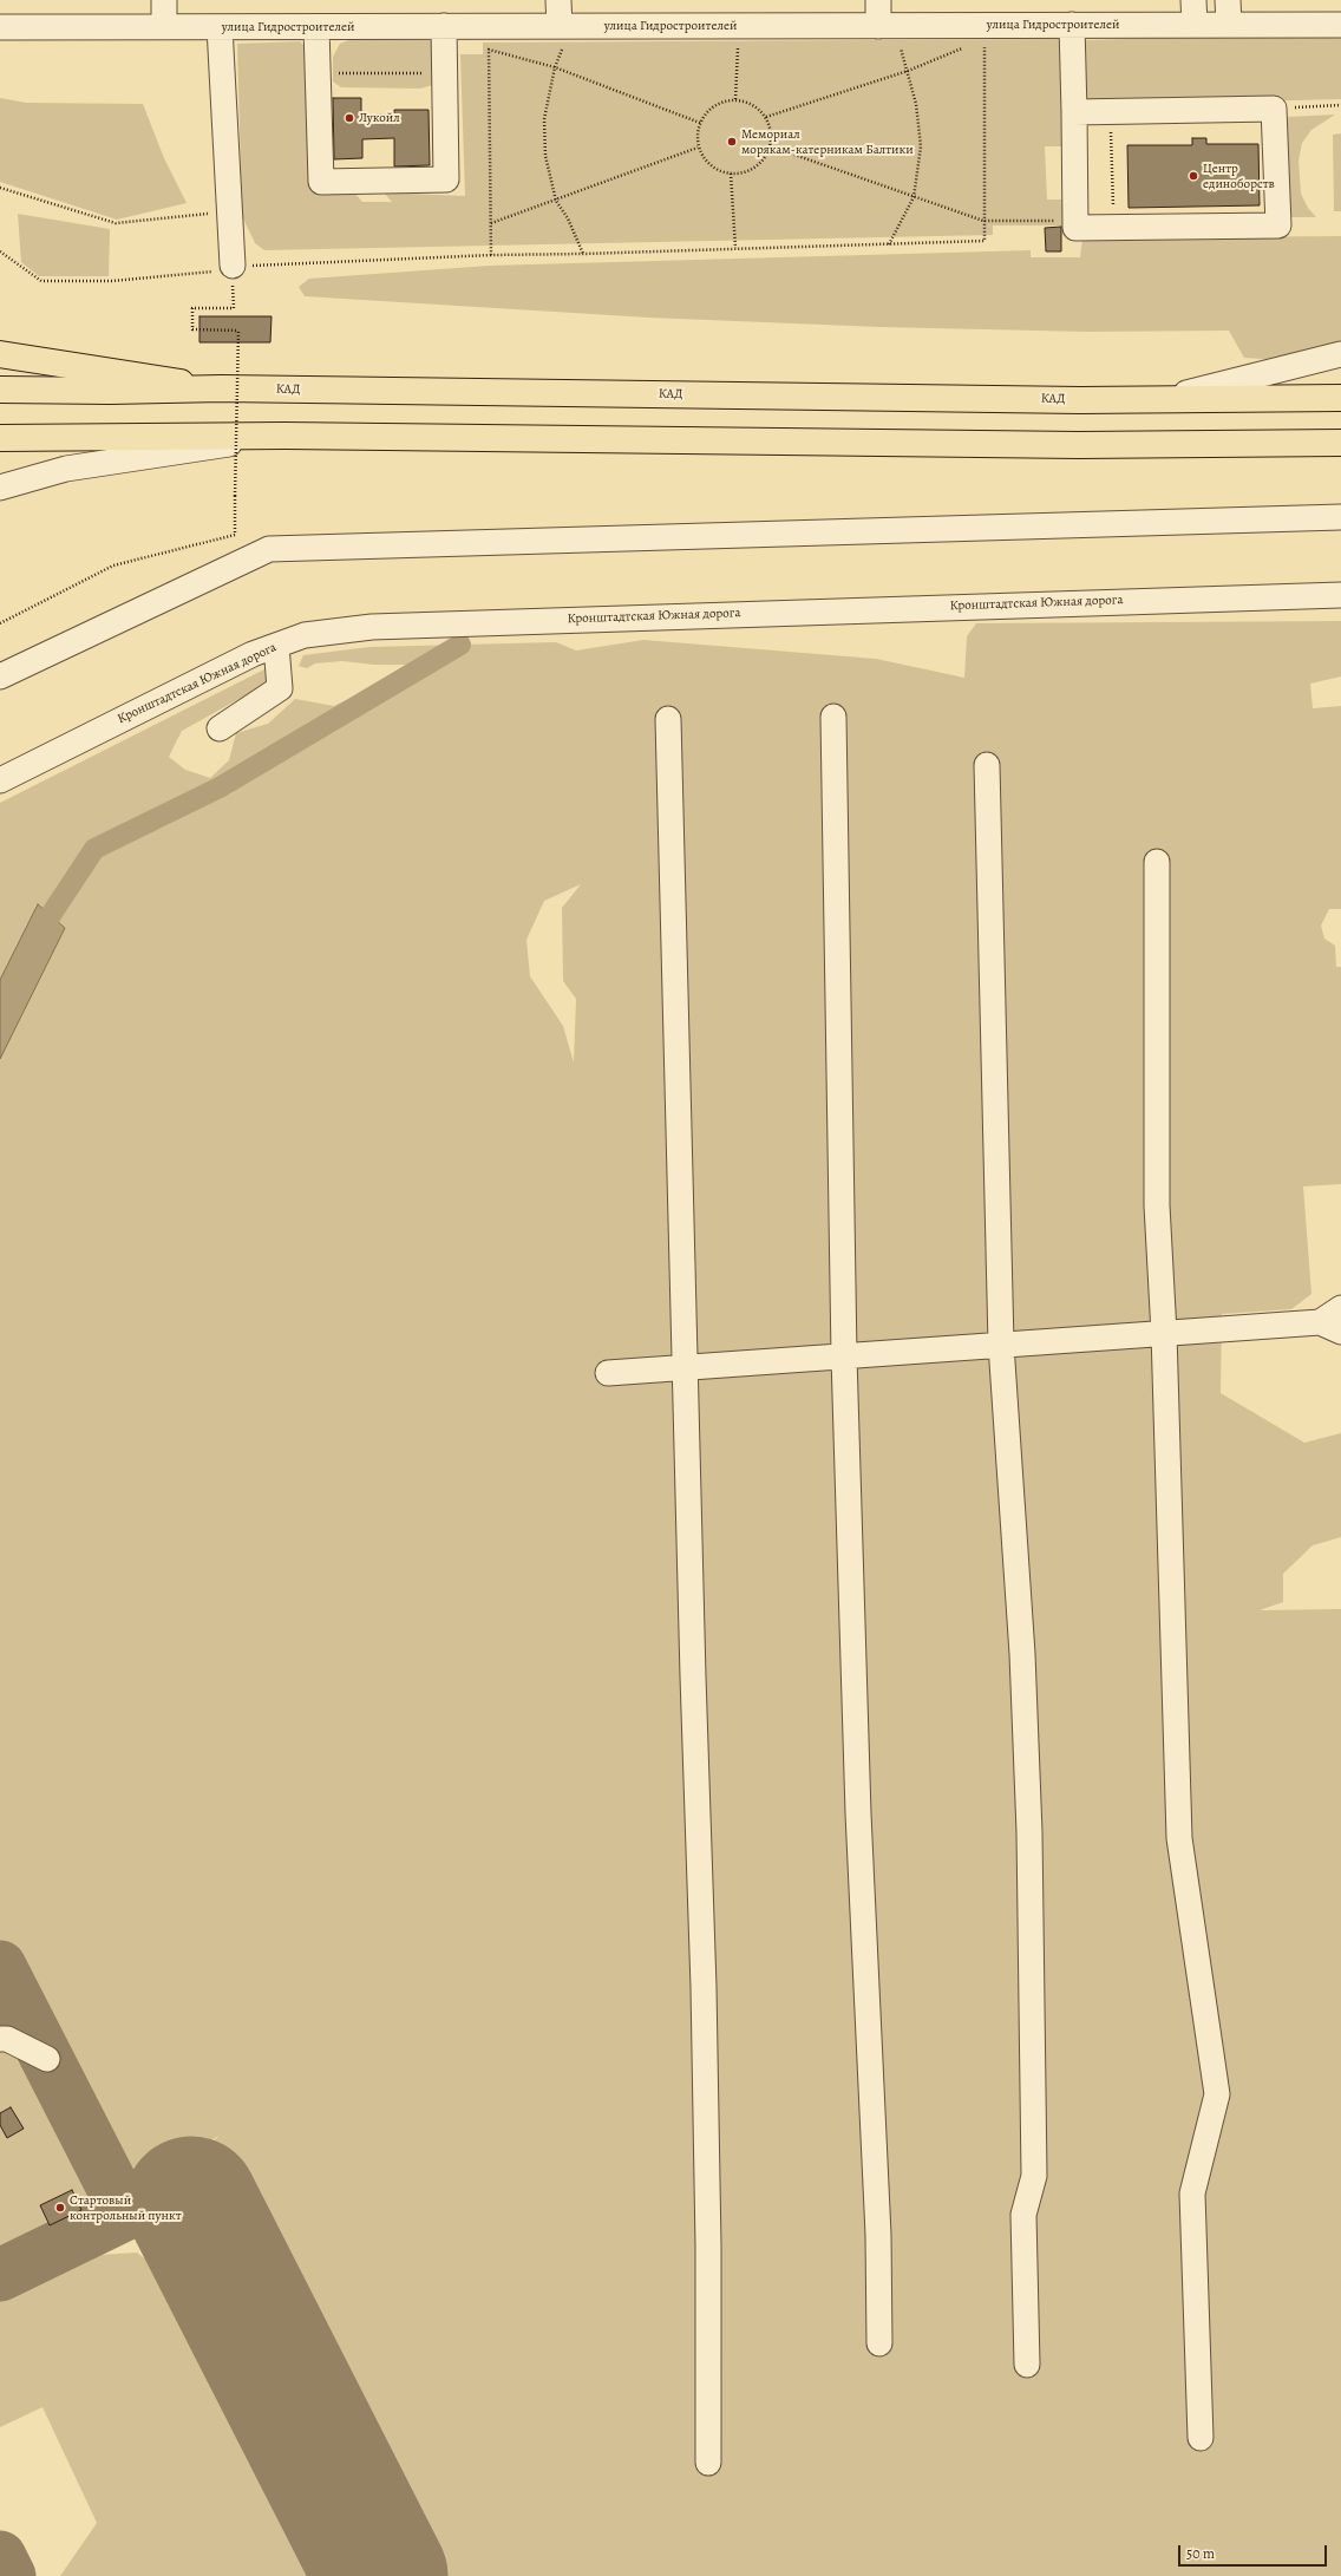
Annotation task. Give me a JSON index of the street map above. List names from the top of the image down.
{
  "streets": {
    "main road": ["КАД"],
    "street": ["улица Гидростроителей", "Кронштадтская Южная дорога"]
  },
  "places": [
    "Лукойл",
    "Мемориал морякам-катерникам Балтики",
    "Центр единоборств",
    "Стартовый контрольный пункт"
  ],
  "scale_bar": "50 m"
}
